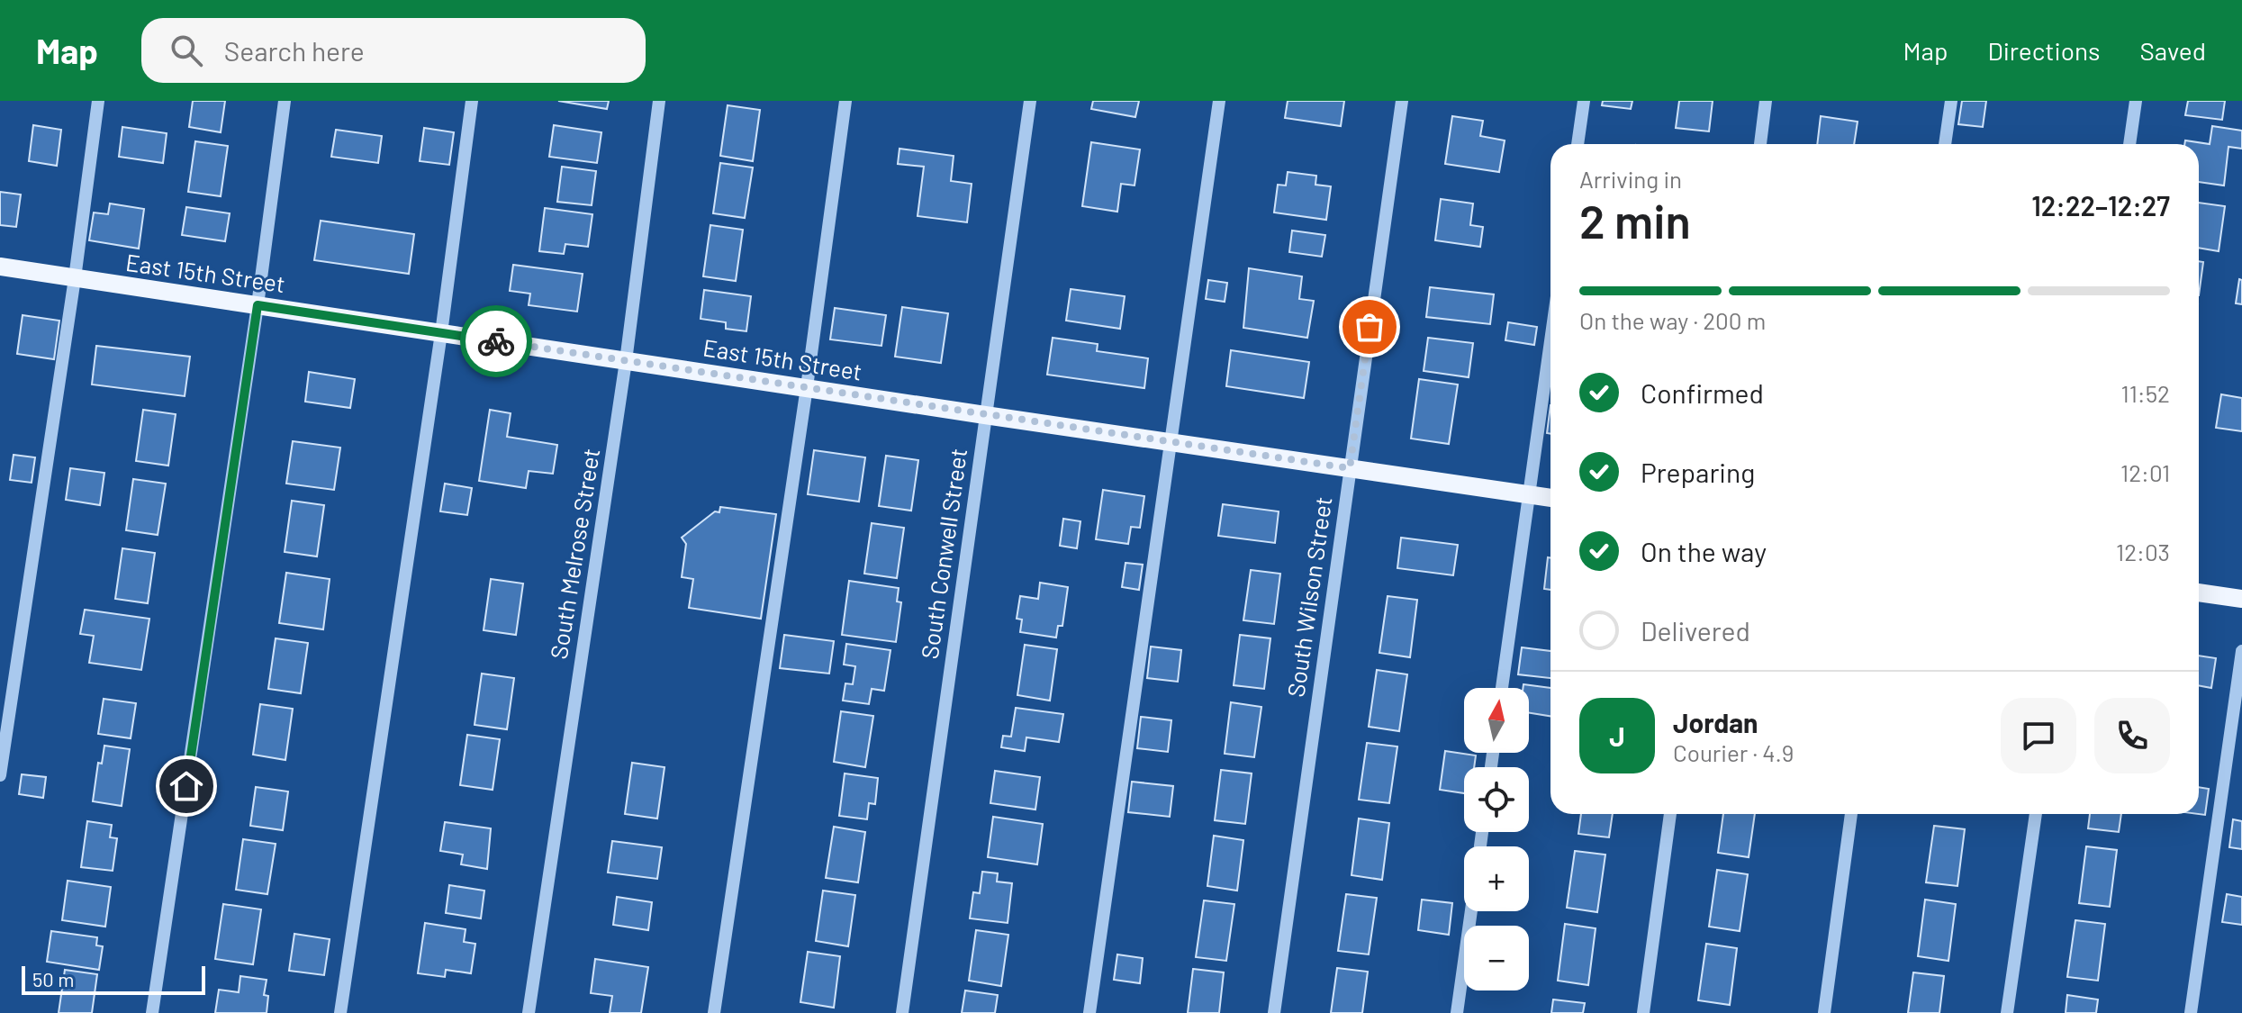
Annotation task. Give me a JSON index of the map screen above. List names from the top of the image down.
{
  "streets": {
    "main road": ["East 15th Street"],
    "street": ["South Melrose Street", "South Conwell Street", "South Wilson Street"]
  },
  "crossings": [
    ["East 15th Street", "South Melrose Street"],
    ["East 15th Street", "South Conwell Street"],
    ["East 15th Street", "South Wilson Street"]
  ],
  "scale_bar": "50 m",
  "north": "top",
  "page": {
    "header": "Map",
    "search": "Search here",
    "nav": ["Map", "Directions", "Saved"],
    "heading": ["2 min", "Arriving in", "12:22–12:27"],
    "panel": ["Jordan", "Courier · 4.9"],
    "bar": "On the way · 200 m",
    "list": [
      ["Confirmed", "11:52"],
      ["Preparing", "12:01"],
      ["On the way", "12:03"],
      "Delivered"
    ],
    "map_buttons": ["+", "−"],
    "round": "J",
    "scale": "50 m"
  }
}
